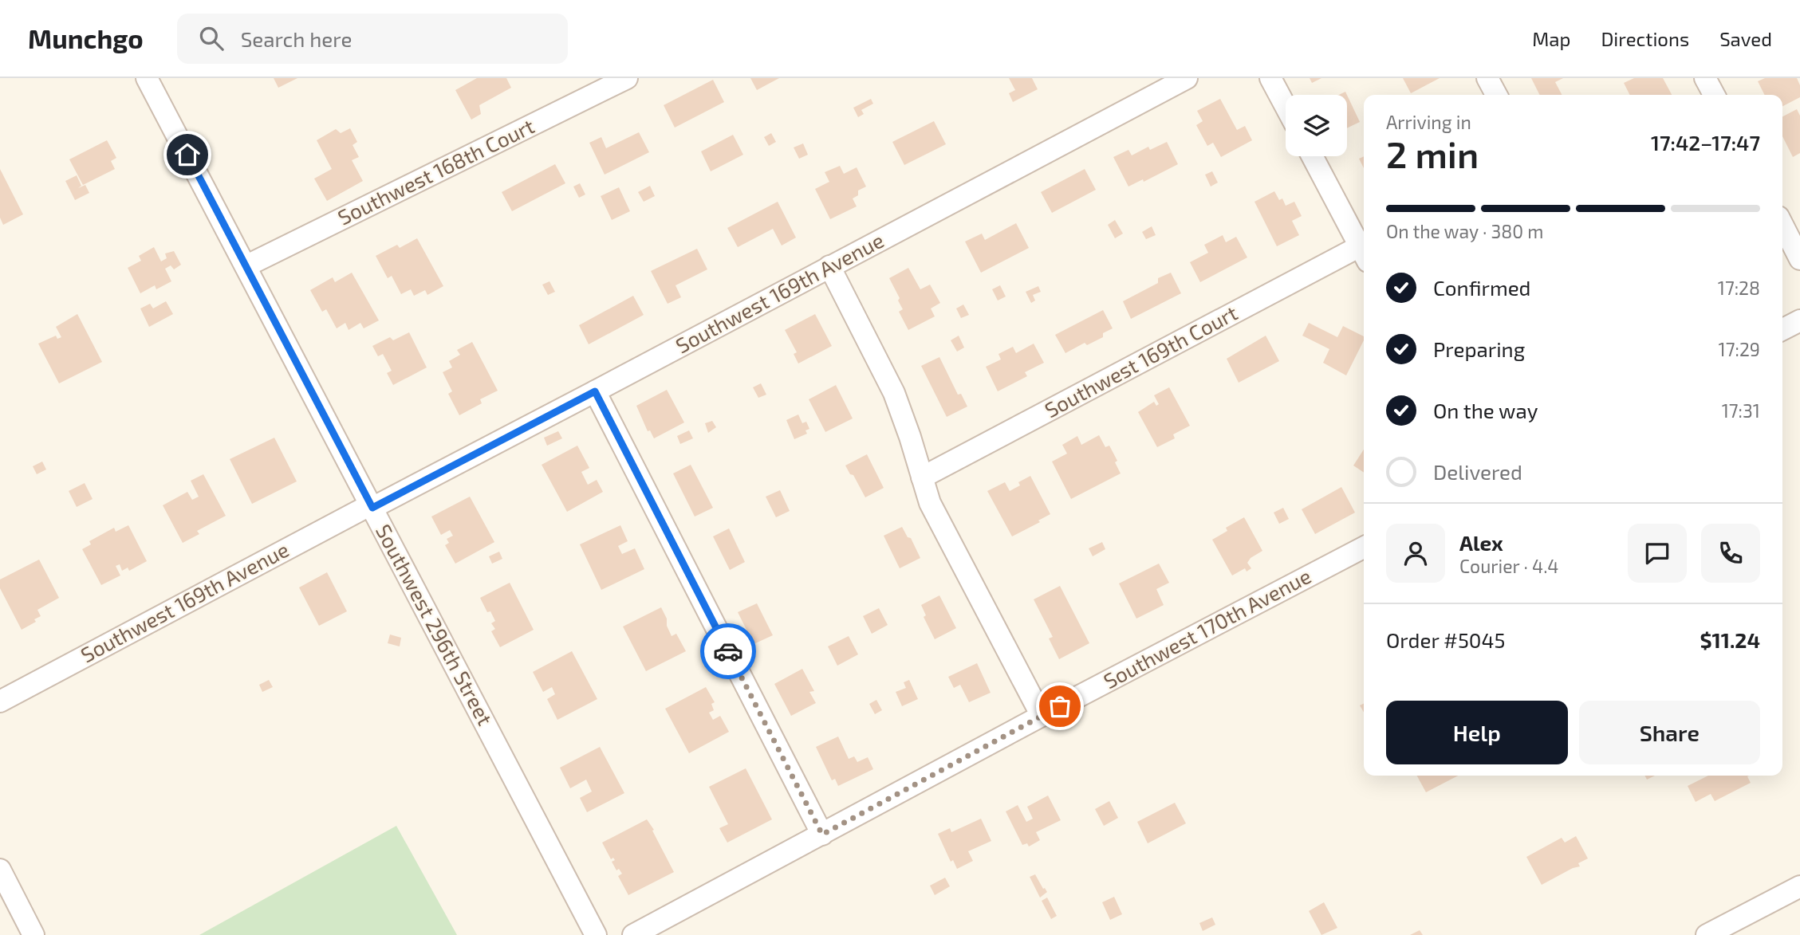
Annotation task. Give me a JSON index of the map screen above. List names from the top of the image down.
{
  "streets": {
    "street": [
      "Southwest 168th Court",
      "Southwest 169th Avenue",
      "Southwest 169th Court",
      "Southwest 296th Street",
      "Southwest 170th Avenue"
    ]
  },
  "crossings": [
    ["Southwest 168th Court", "Southwest 296th Street"],
    ["Southwest 169th Avenue", "Southwest 296th Street"]
  ],
  "page": {
    "header": "Munchgo",
    "search": "Search here",
    "nav": ["Map", "Directions", "Saved"],
    "heading": ["2 min", "Arriving in", "17:42–17:47"],
    "panel": [
      "Alex",
      "Courier · 4.4",
      "Order #5045",
      "$11.24"
    ],
    "bar": "On the way · 380 m",
    "list": [
      ["Confirmed", "17:28"],
      ["Preparing", "17:29"],
      ["On the way", "17:31"],
      "Delivered"
    ],
    "buttons": ["Help", "Share"]
  }
}
